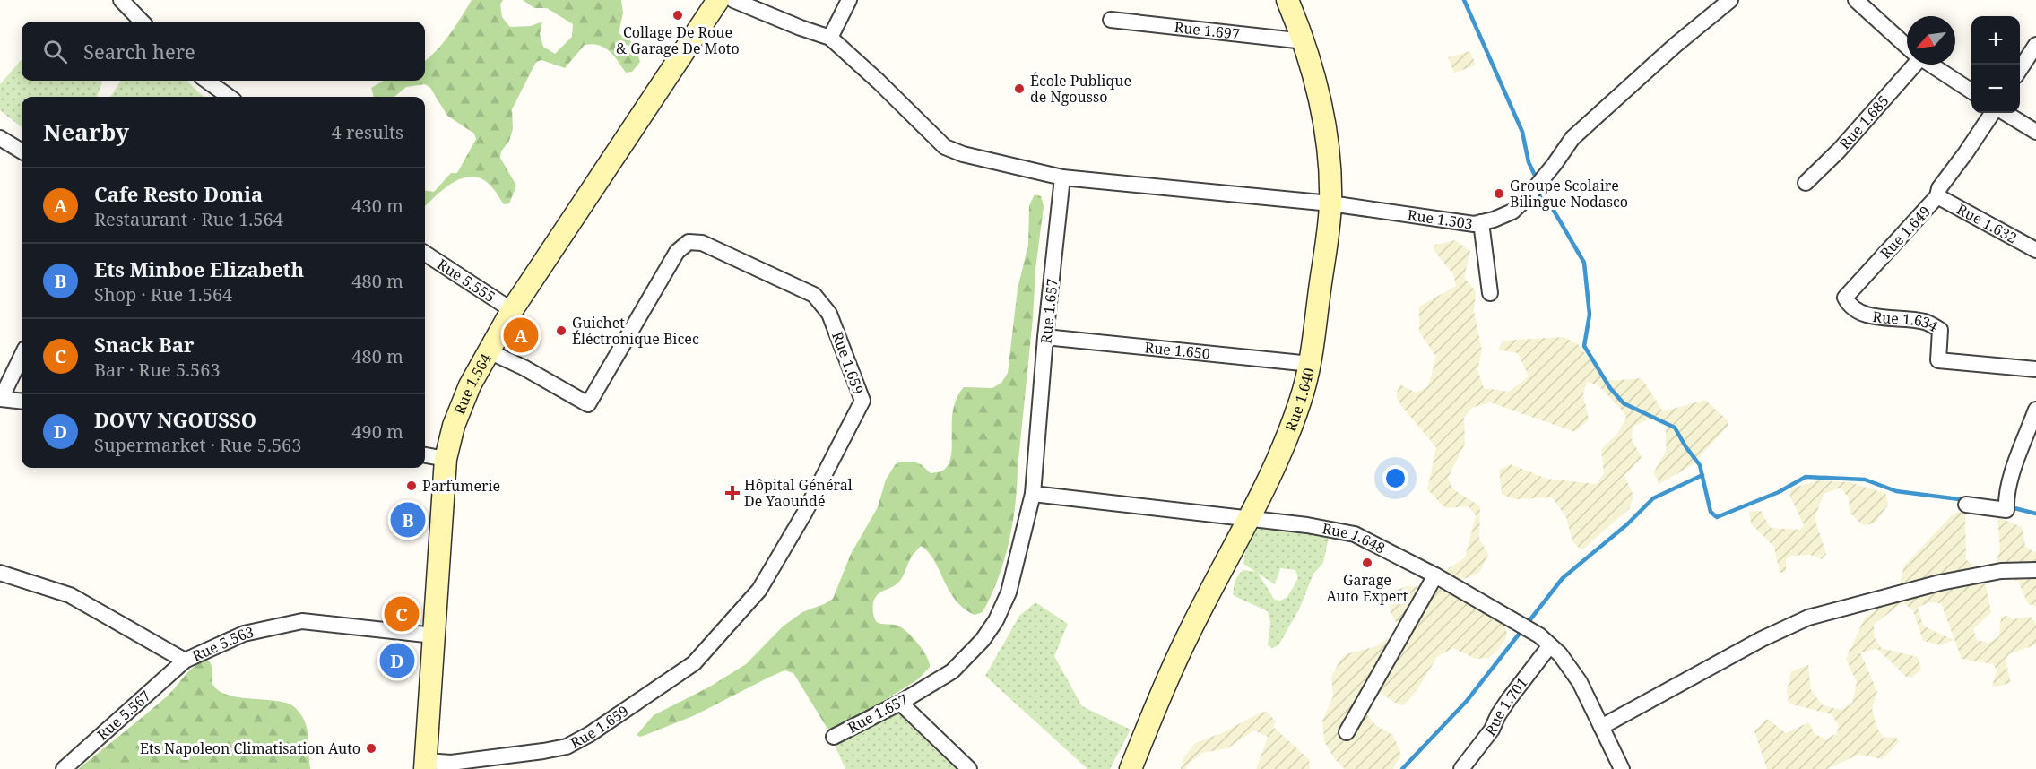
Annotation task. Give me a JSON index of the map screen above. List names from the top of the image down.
{
  "streets": {
    "main road": ["Rue 1.564", "Rue 1.640"],
    "street": [
      "Rue 1.697",
      "Rue 1.685",
      "Rue 1.503",
      "Rue 1.632",
      "Rue 1.649",
      "Rue 5.555",
      "Rue 1.657",
      "Rue 1.634",
      "Rue 1.650",
      "Rue 1.659",
      "Rue 1.648",
      "Rue 5.563",
      "Rue 1.701",
      "Rue 5.567"
    ]
  },
  "crossings": [
    ["Rue 1.697", "Rue 1.640"],
    ["Rue 1.503", "Rue 1.657"],
    ["Rue 1.503", "Rue 1.640"],
    ["Rue 1.632", "Rue 1.649"],
    ["Rue 1.649", "Rue 1.634"],
    ["Rue 5.555", "Rue 1.564"],
    ["Rue 1.657", "Rue 1.650"],
    ["Rue 1.657", "Rue 1.648"],
    ["Rue 1.650", "Rue 1.640"],
    ["Rue 1.659", "Rue 1.564"],
    ["Rue 1.564", "Rue 5.563"],
    ["Rue 1.640", "Rue 1.648"],
    ["Rue 1.648", "Rue 1.701"],
    ["Rue 5.563", "Rue 5.567"]
  ],
  "places": {
    "other": [
      "Collage De Roue & Garage De Moto",
      "École Publique de Ngousso",
      "Groupe Scolaire Bilingue Nodasco",
      "Guichet Éléctronique Bicec",
      "Parfumerie",
      "Garage Auto Expert",
      "Ets Napoleon Climatisation Auto"
    ],
    "health": ["Hôpital Général De Yaoundé"]
  },
  "north": "bottom left",
  "page": {
    "map_buttons": ["+", "−"],
    "search": "Search here",
    "heading": ["Nearby", "4 results"],
    "list": [
      {
        "mark": "A",
        "name": "Cafe Resto Donia",
        "note": "Restaurant · Rue 1.564",
        "value": "430 m"
      },
      {
        "mark": "B",
        "name": "Ets Minboe Elizabeth",
        "note": "Shop · Rue 1.564",
        "value": "480 m"
      },
      {
        "mark": "C",
        "name": "Snack Bar",
        "note": "Bar · Rue 5.563",
        "value": "480 m"
      },
      {
        "mark": "D",
        "name": "DOVV NGOUSSO",
        "note": "Supermarket · Rue 5.563",
        "value": "490 m"
      }
    ],
    "pins": [
      "A",
      "B",
      "C",
      "D"
    ]
  }
}
